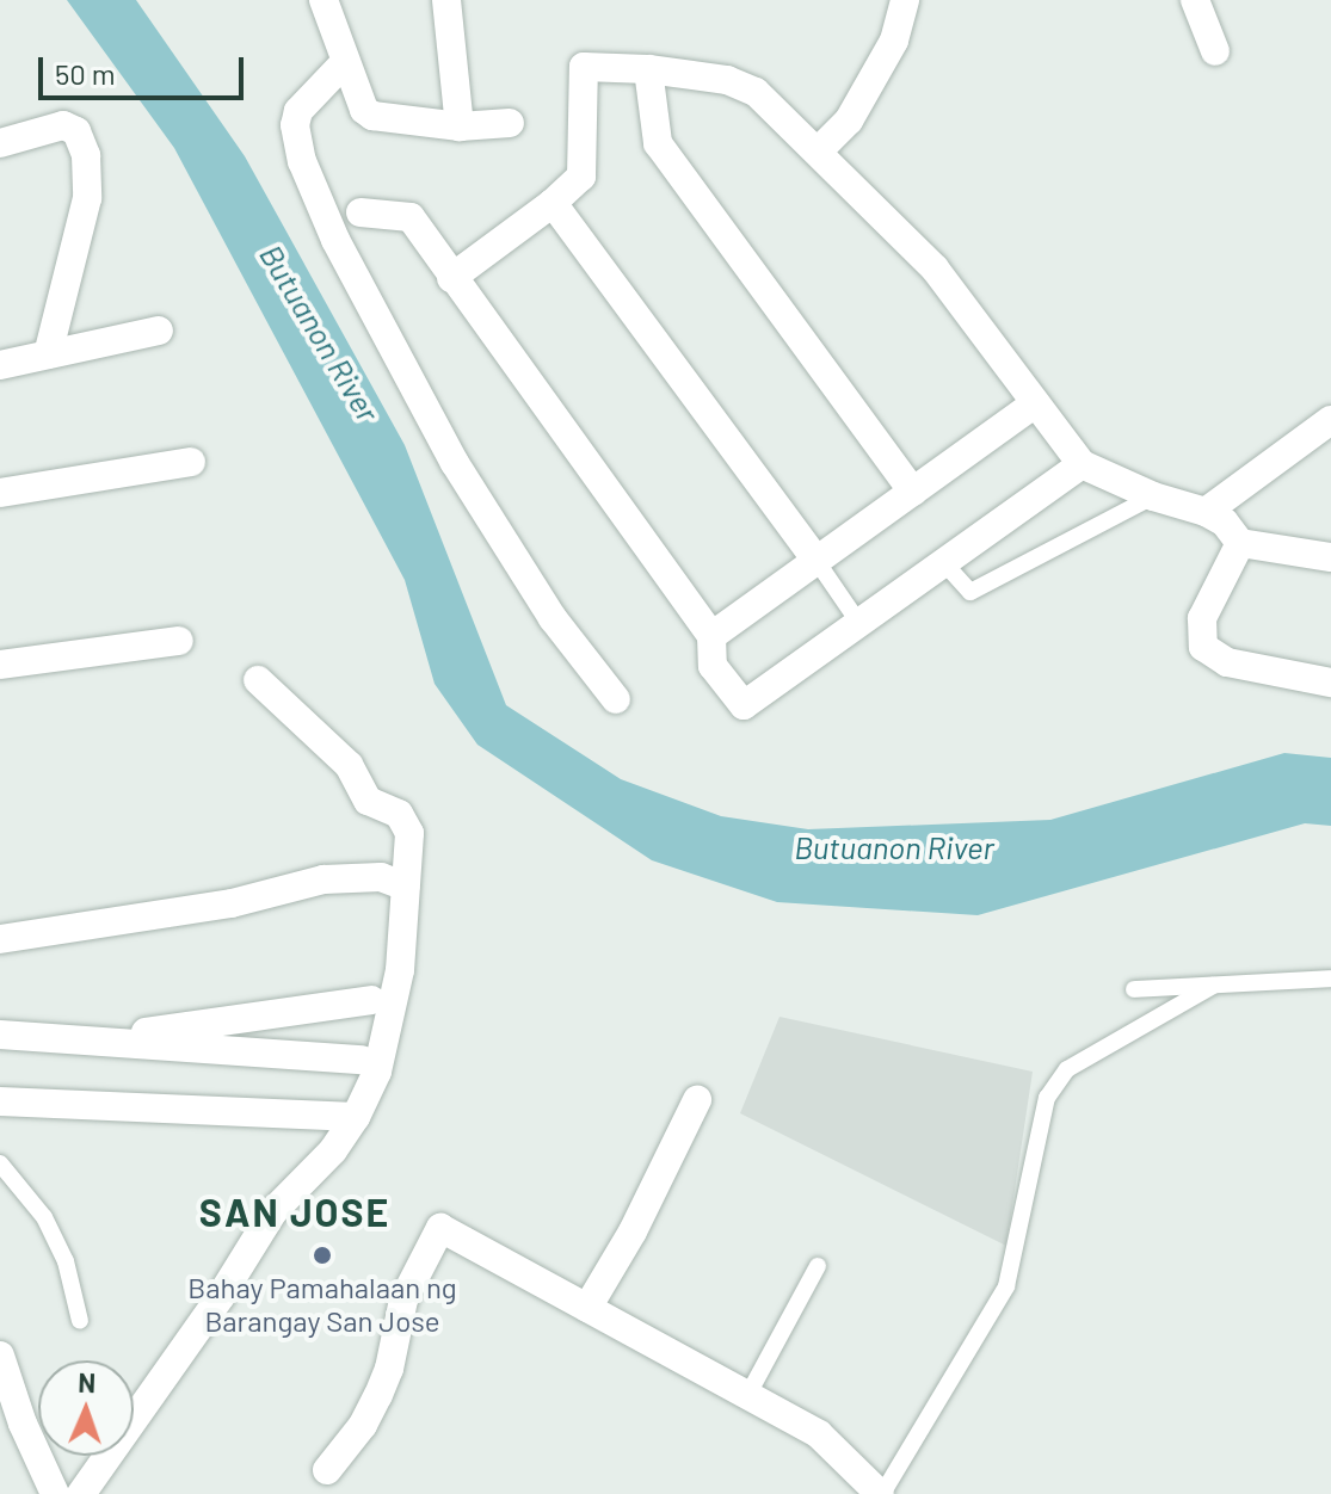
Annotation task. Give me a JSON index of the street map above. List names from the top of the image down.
{
  "districts": ["SAN JOSE"],
  "water": ["Butuanon River"],
  "places": ["Bahay Pamahalaan ng Barangay San Jose"],
  "scale_bar": "50 m",
  "north": "top"
}
